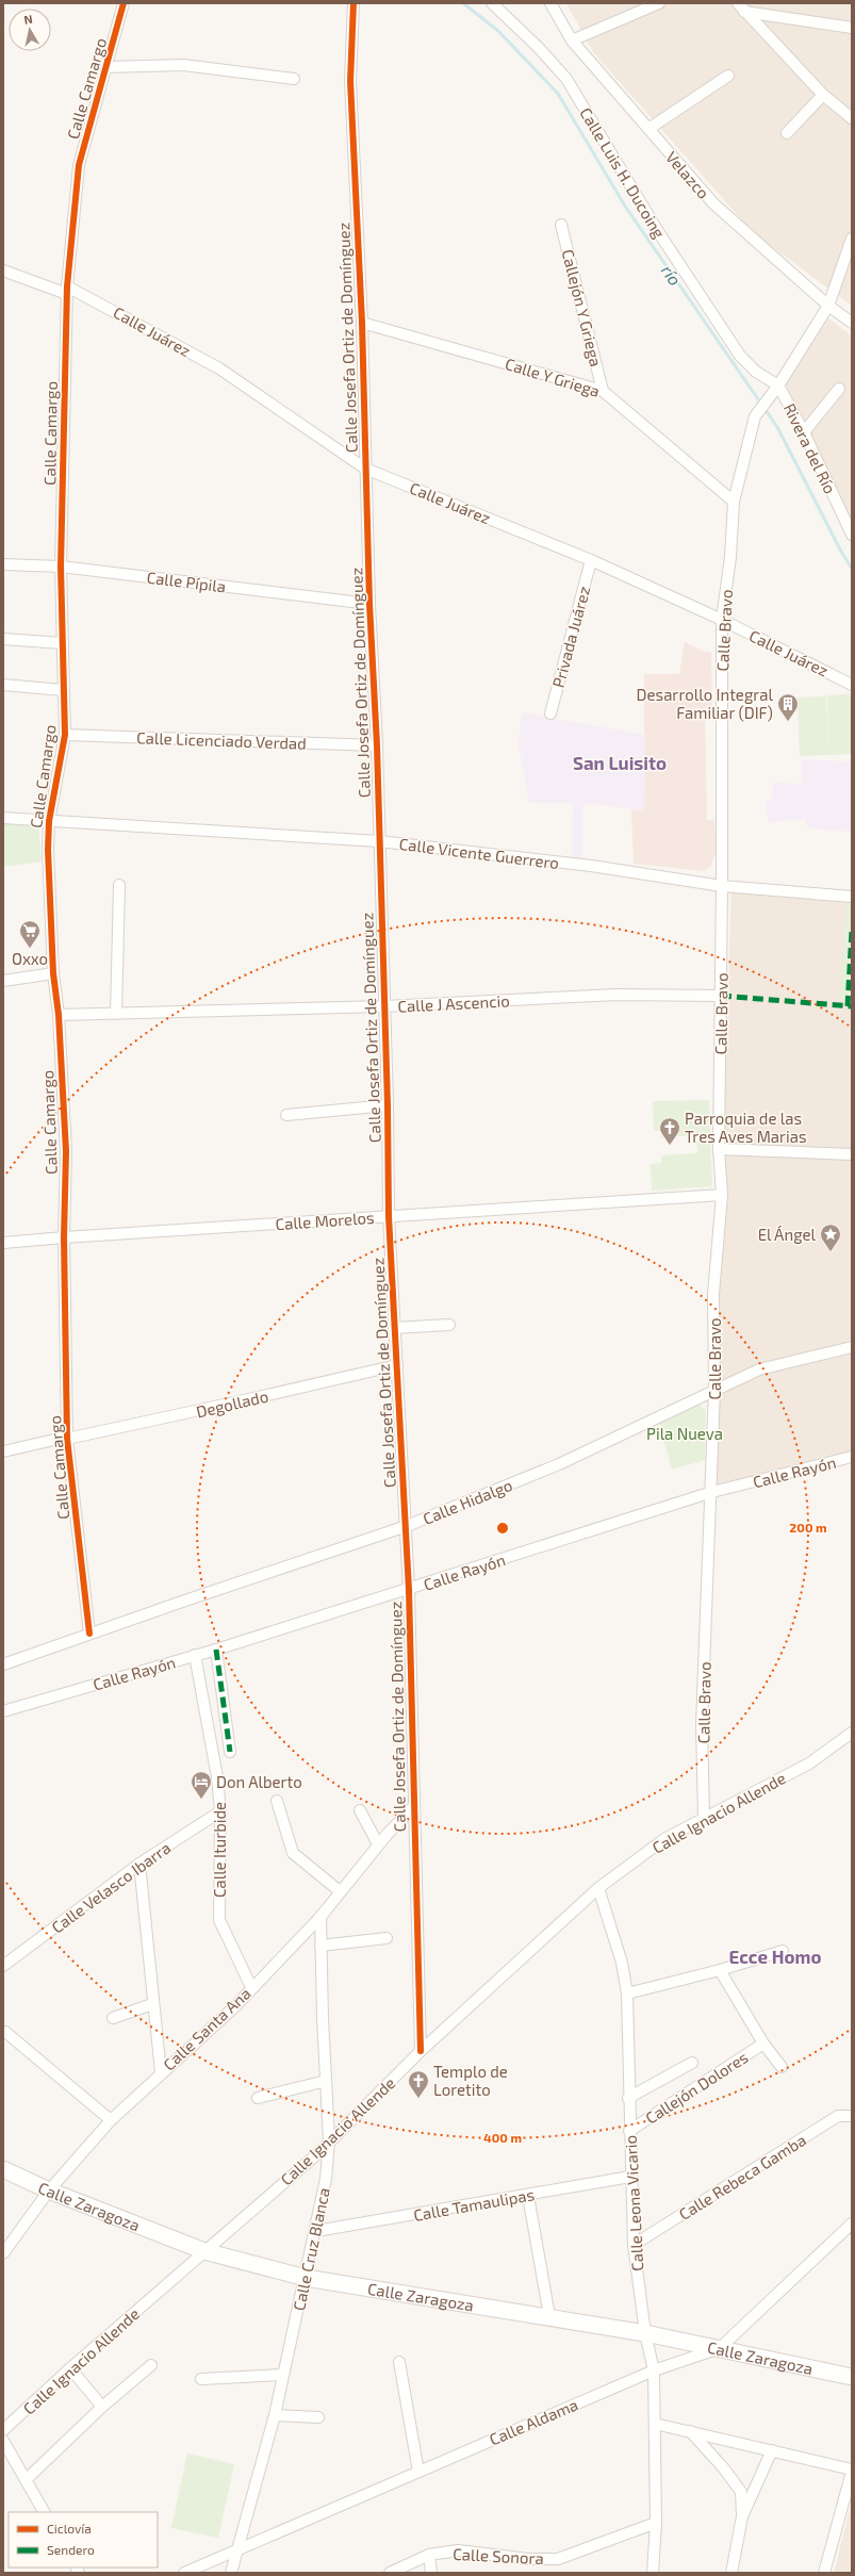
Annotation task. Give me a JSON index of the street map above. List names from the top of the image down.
{
  "streets": {
    "street": [
      "Calle Camargo",
      "Calle Luis H. Ducoing",
      "Velazco",
      "Callejón Y Griega",
      "Calle Juárez",
      "Calle Josefa Ortiz de Domínguez",
      "Calle Y Griega",
      "Rivera del Río",
      "Calle Pípila",
      "Calle Bravo",
      "Privada Juárez",
      "Calle Licenciado Verdad",
      "Calle Vicente Guerrero",
      "Calle J Ascencio",
      "Calle Morelos",
      "Degollado",
      "Calle Rayón",
      "Calle Hidalgo",
      "Calle Ignacio Allende",
      "Calle Iturbide",
      "Calle Velasco Ibarra",
      "Calle Santa Ana",
      "Callejón Dolores",
      "Calle Rebeca Gamba",
      "Calle Leona Vicario",
      "Calle Tamaulipas",
      "Calle Zaragoza",
      "Calle Cruz Blanca",
      "Calle Aldama",
      "Calle Sonora"
    ]
  },
  "crossings": [
    ["Calle Camargo", "Calle Juárez"],
    ["Calle Camargo", "Calle Pípila"],
    ["Calle Camargo", "Calle Licenciado Verdad"],
    ["Calle Camargo", "Calle Vicente Guerrero"],
    ["Calle Camargo", "Calle J Ascencio"],
    ["Calle Camargo", "Calle Morelos"],
    ["Calle Camargo", "Degollado"],
    ["Calle Camargo", "Calle Hidalgo"],
    ["Calle Luis H. Ducoing", "Rivera del Río"],
    ["Calle Luis H. Ducoing", "Calle Bravo"],
    ["Velazco", "Calle Bravo"],
    ["Callejón Y Griega", "Calle Y Griega"],
    ["Calle Juárez", "Calle Josefa Ortiz de Domínguez"],
    ["Calle Juárez", "Calle Bravo"],
    ["Calle Juárez", "Privada Juárez"],
    ["Calle Josefa Ortiz de Domínguez", "Calle Y Griega"],
    ["Calle Josefa Ortiz de Domínguez", "Calle Pípila"],
    ["Calle Josefa Ortiz de Domínguez", "Calle Licenciado Verdad"],
    ["Calle Josefa Ortiz de Domínguez", "Calle Vicente Guerrero"],
    ["Calle Josefa Ortiz de Domínguez", "Calle J Ascencio"],
    ["Calle Josefa Ortiz de Domínguez", "Calle Morelos"],
    ["Calle Josefa Ortiz de Domínguez", "Degollado"],
    ["Calle Josefa Ortiz de Domínguez", "Calle Rayón"],
    ["Calle Josefa Ortiz de Domínguez", "Calle Hidalgo"],
    ["Calle Josefa Ortiz de Domínguez", "Calle Ignacio Allende"],
    ["Calle Josefa Ortiz de Domínguez", "Calle Santa Ana"],
    ["Calle Y Griega", "Calle Bravo"],
    ["Rivera del Río", "Calle Bravo"],
    ["Calle Bravo", "Calle Vicente Guerrero"],
    ["Calle Bravo", "Calle J Ascencio"],
    ["Calle Bravo", "Calle Morelos"],
    ["Calle Bravo", "Calle Rayón"],
    ["Calle Bravo", "Calle Hidalgo"],
    ["Calle Bravo", "Calle Ignacio Allende"],
    ["Calle Rayón", "Calle Iturbide"],
    ["Calle Ignacio Allende", "Calle Leona Vicario"],
    ["Calle Ignacio Allende", "Calle Zaragoza"],
    ["Calle Ignacio Allende", "Calle Cruz Blanca"],
    ["Calle Iturbide", "Calle Velasco Ibarra"],
    ["Calle Iturbide", "Calle Santa Ana"],
    ["Calle Santa Ana", "Calle Zaragoza"],
    ["Calle Santa Ana", "Calle Cruz Blanca"],
    ["Callejón Dolores", "Calle Leona Vicario"],
    ["Calle Rebeca Gamba", "Calle Leona Vicario"],
    ["Calle Leona Vicario", "Calle Tamaulipas"],
    ["Calle Leona Vicario", "Calle Zaragoza"],
    ["Calle Leona Vicario", "Calle Aldama"],
    ["Calle Leona Vicario", "Calle Sonora"],
    ["Calle Tamaulipas", "Calle Cruz Blanca"],
    ["Calle Zaragoza", "Calle Cruz Blanca"],
    ["Calle Zaragoza", "Calle Aldama"],
    ["Calle Cruz Blanca", "Calle Aldama"]
  ],
  "districts": ["San Luisito", "Ecce Homo"],
  "water": ["río"],
  "parks": ["Pila Nueva"],
  "places": {
    "building": ["Desarrollo Integral Familiar (DIF)"],
    "supermarket": ["Oxxo"],
    "church": ["Parroquia de las Tres Aves Marias", "Templo de Loretito"],
    "place": ["El Ángel"],
    "hotel": ["Don Alberto"]
  },
  "legend": ["Ciclovía", "Sendero"],
  "north": "top",
  "rings": ["200 m", "400 m"]
}
